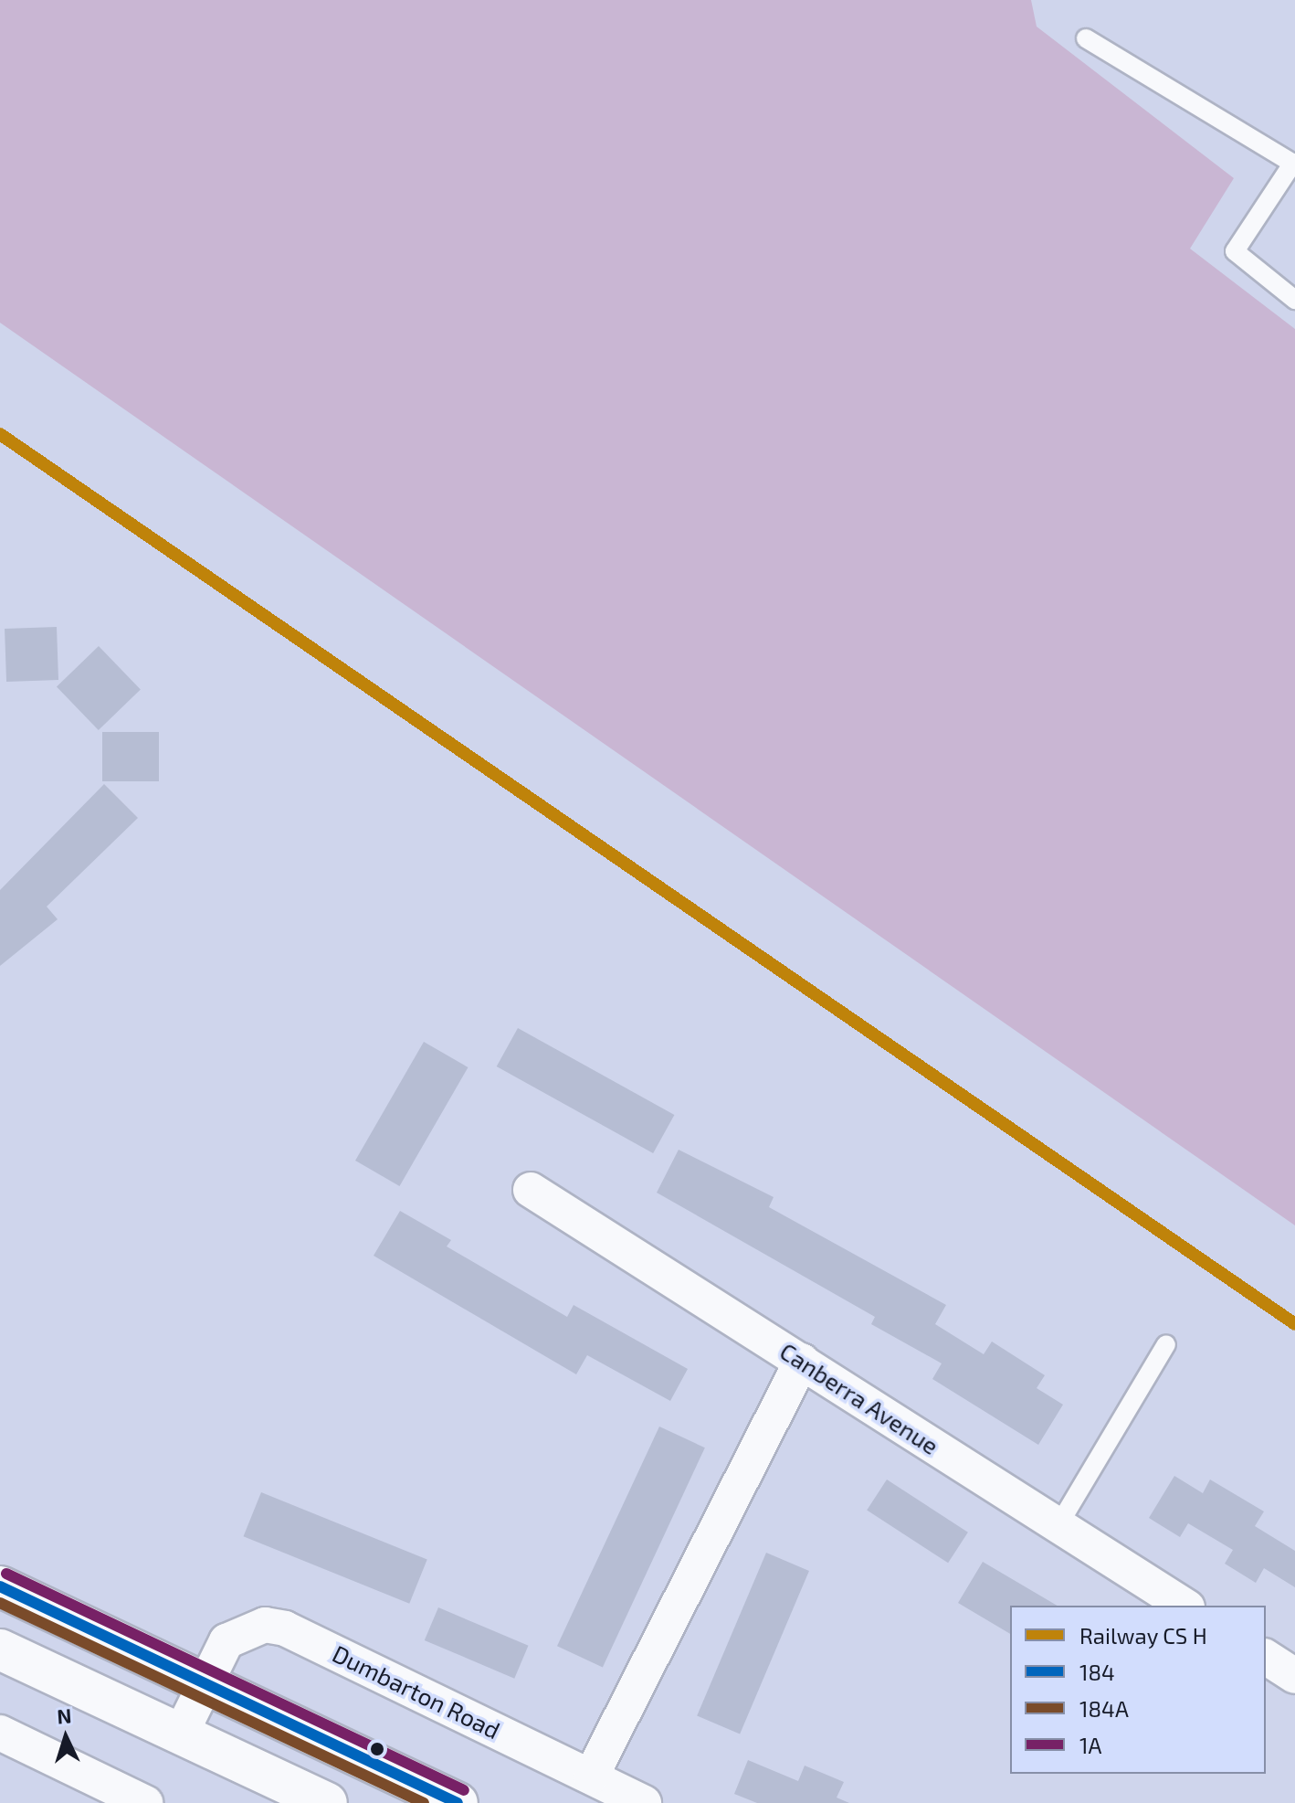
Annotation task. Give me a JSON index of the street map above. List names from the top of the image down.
{
  "streets": {
    "street": ["Canberra Avenue", "Dumbarton Road"]
  },
  "lines": ["transit line 1A", "transit line 184", "transit line 184A"],
  "legend": [
    "Railway CS H",
    "184",
    "184A",
    "1A"
  ],
  "north": "top"
}
